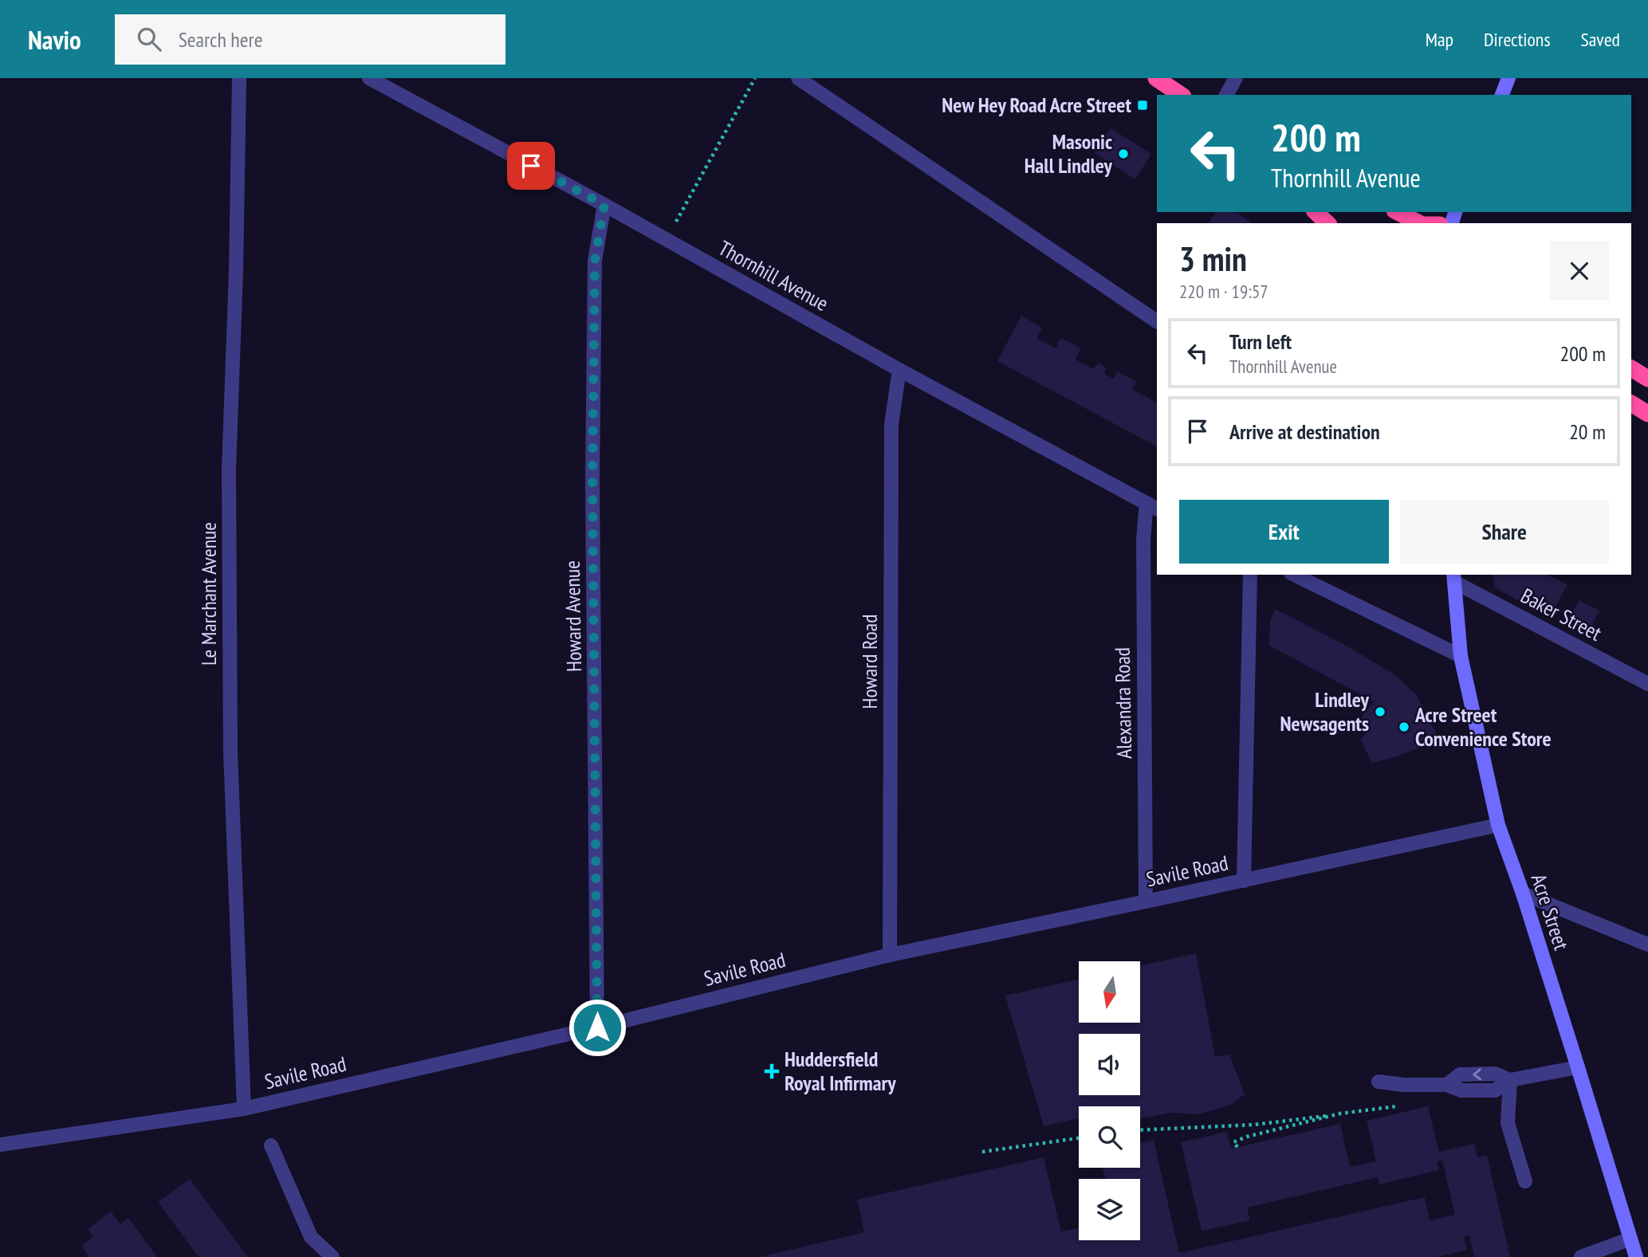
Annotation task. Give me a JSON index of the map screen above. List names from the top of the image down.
{
  "streets": {
    "street": [
      "Thornhill Avenue",
      "Le Marchant Avenue",
      "Baker Street",
      "Howard Avenue",
      "Howard Road",
      "Alexandra Road",
      "Savile Road",
      "Acre Street"
    ]
  },
  "crossings": [
    ["Thornhill Avenue", "Howard Avenue"],
    ["Thornhill Avenue", "Howard Road"],
    ["Thornhill Avenue", "Alexandra Road"],
    ["Le Marchant Avenue", "Savile Road"],
    ["Baker Street", "Acre Street"],
    ["Howard Avenue", "Savile Road"],
    ["Howard Road", "Savile Road"],
    ["Alexandra Road", "Savile Road"],
    ["Savile Road", "Acre Street"]
  ],
  "places": {
    "transit": ["New Hey Road Acre Street"],
    "other": ["Masonic Hall Lindley", "Lindley Newsagents", "Acre Street Convenience Store"],
    "health": ["Huddersfield Royal Infirmary"]
  },
  "north": "bottom",
  "page": {
    "header": "Navio",
    "search": "Search here",
    "nav": ["Map", "Directions", "Saved"],
    "turn": ["200 m", "Thornhill Avenue"],
    "heading": ["3 min", "220 m · 19:57"],
    "list": [
      {
        "name": "Turn left",
        "note": "Thornhill Avenue",
        "value": "200 m"
      },
      {
        "name": "Arrive at destination",
        "value": "20 m"
      }
    ],
    "buttons": ["Exit", "Share"]
  }
}
